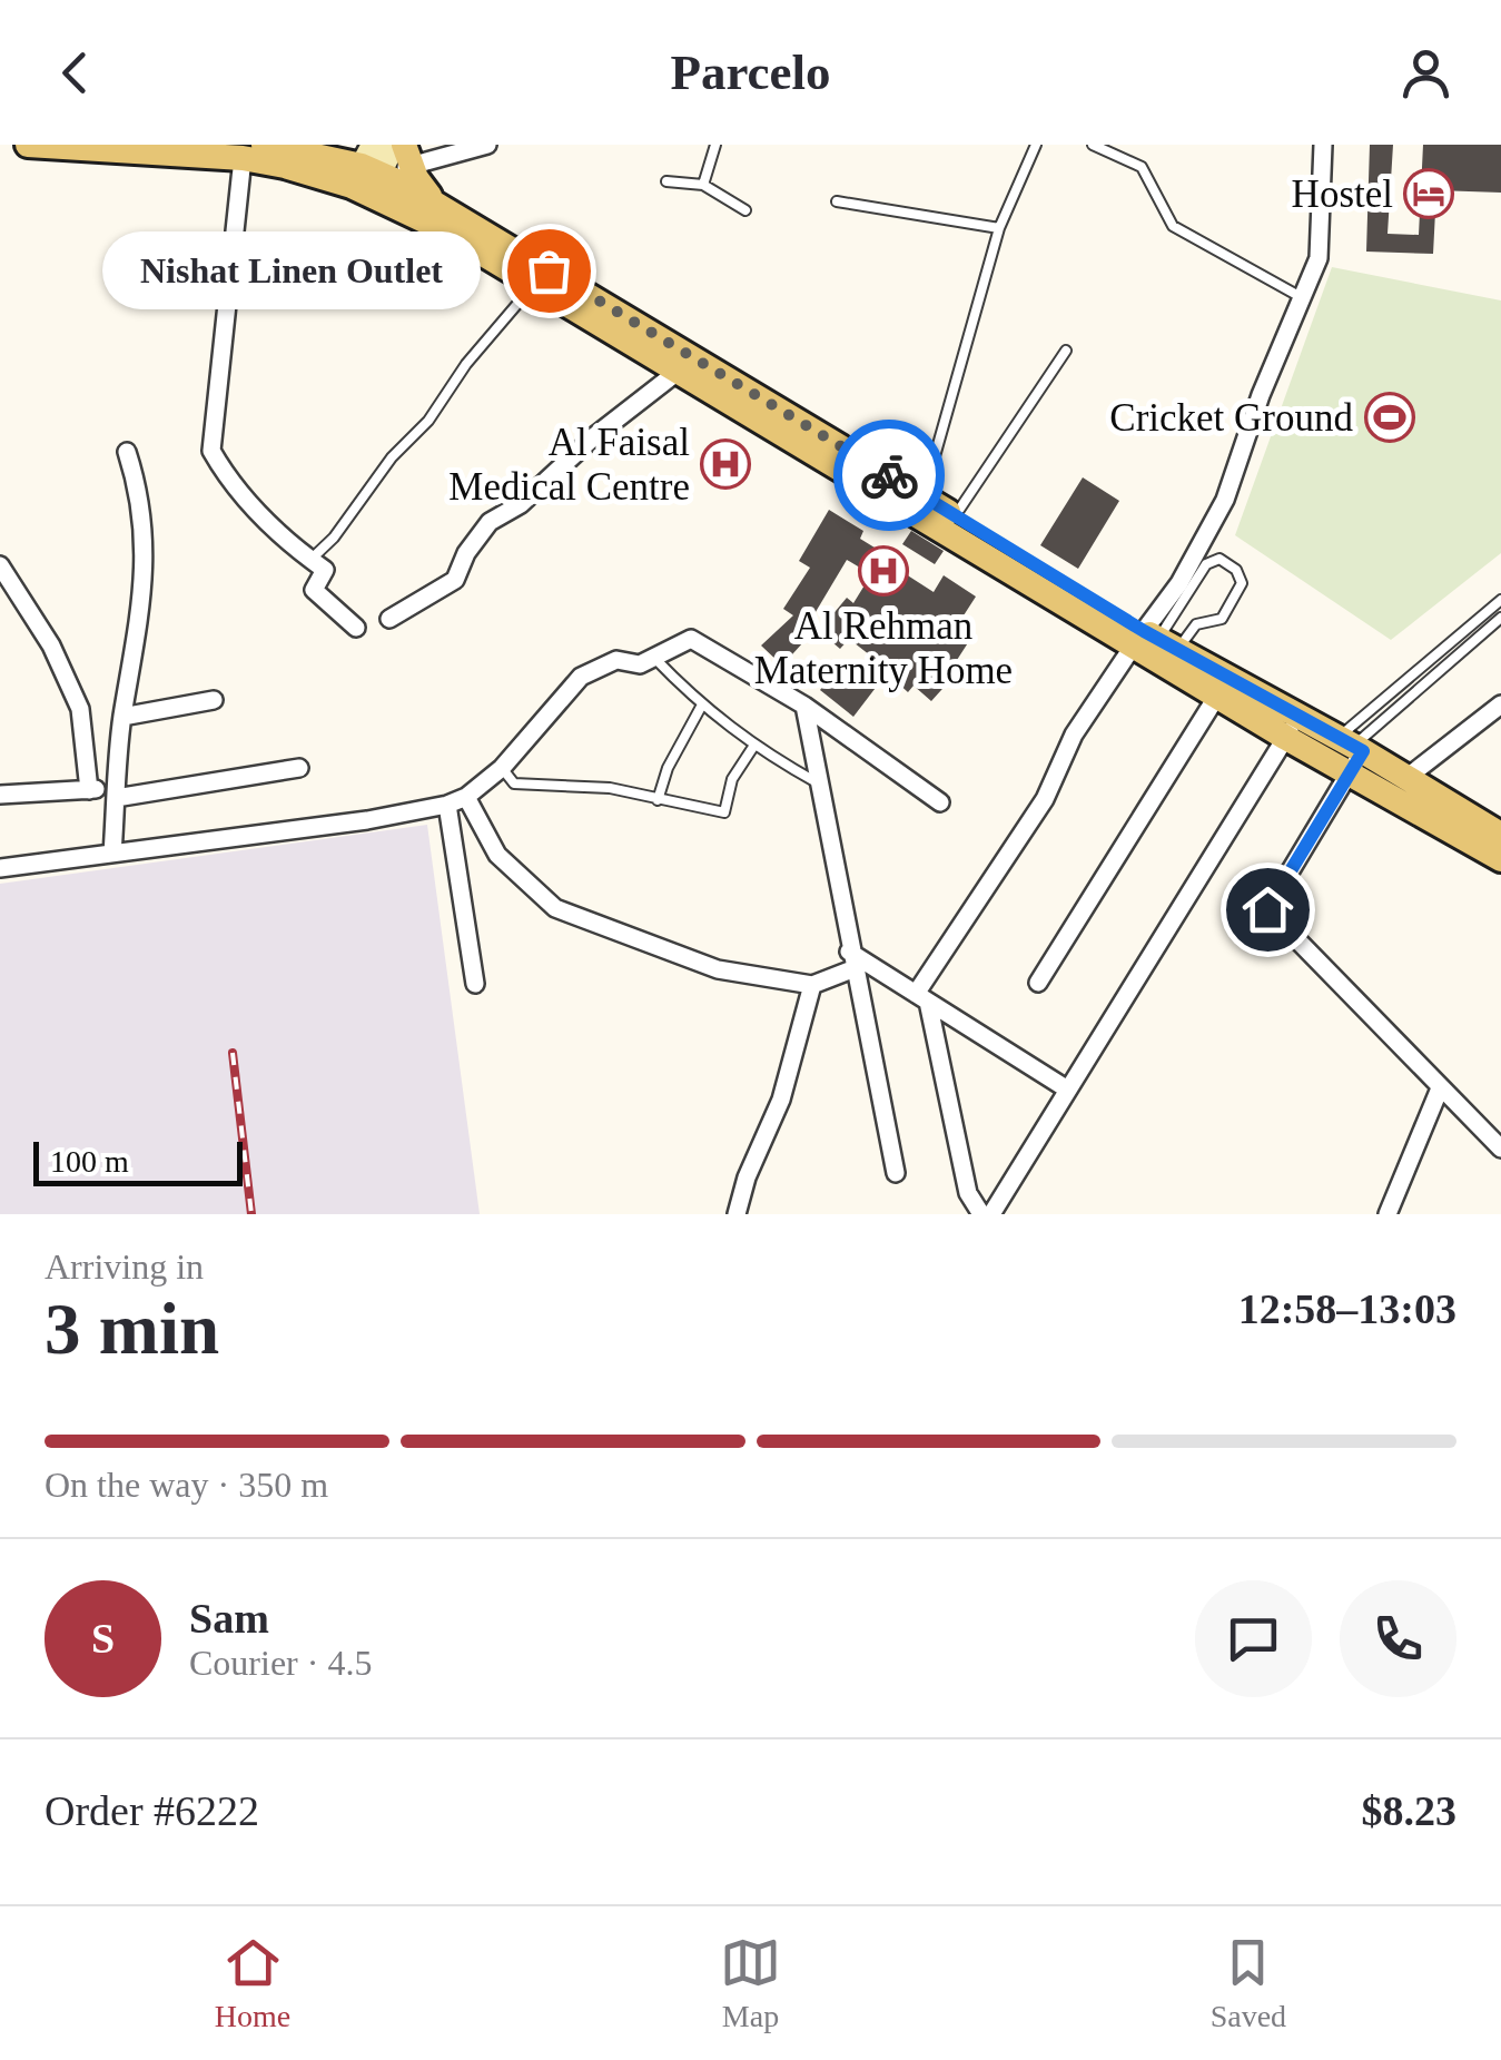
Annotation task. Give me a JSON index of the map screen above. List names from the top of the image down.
{
  "places": {
    "hotel": ["Hostel"],
    "other": ["Nishat Linen Outlet"],
    "sports": ["Cricket Ground"],
    "hospital": ["Al Faisal Medical Centre", "Al Rehman Maternity Home"]
  },
  "scale_bar": "100 m",
  "page": {
    "header": "Parcelo",
    "bubble": "Nishat Linen Outlet",
    "scale": "100 m",
    "heading": ["3 min", "Arriving in", "12:58–13:03"],
    "panel": [
      "Sam",
      "Courier · 4.5",
      "Order #6222",
      "$8.23"
    ],
    "bar": "On the way · 350 m",
    "round": "S",
    "tabs": ["Home", "Map", "Saved"]
  }
}
